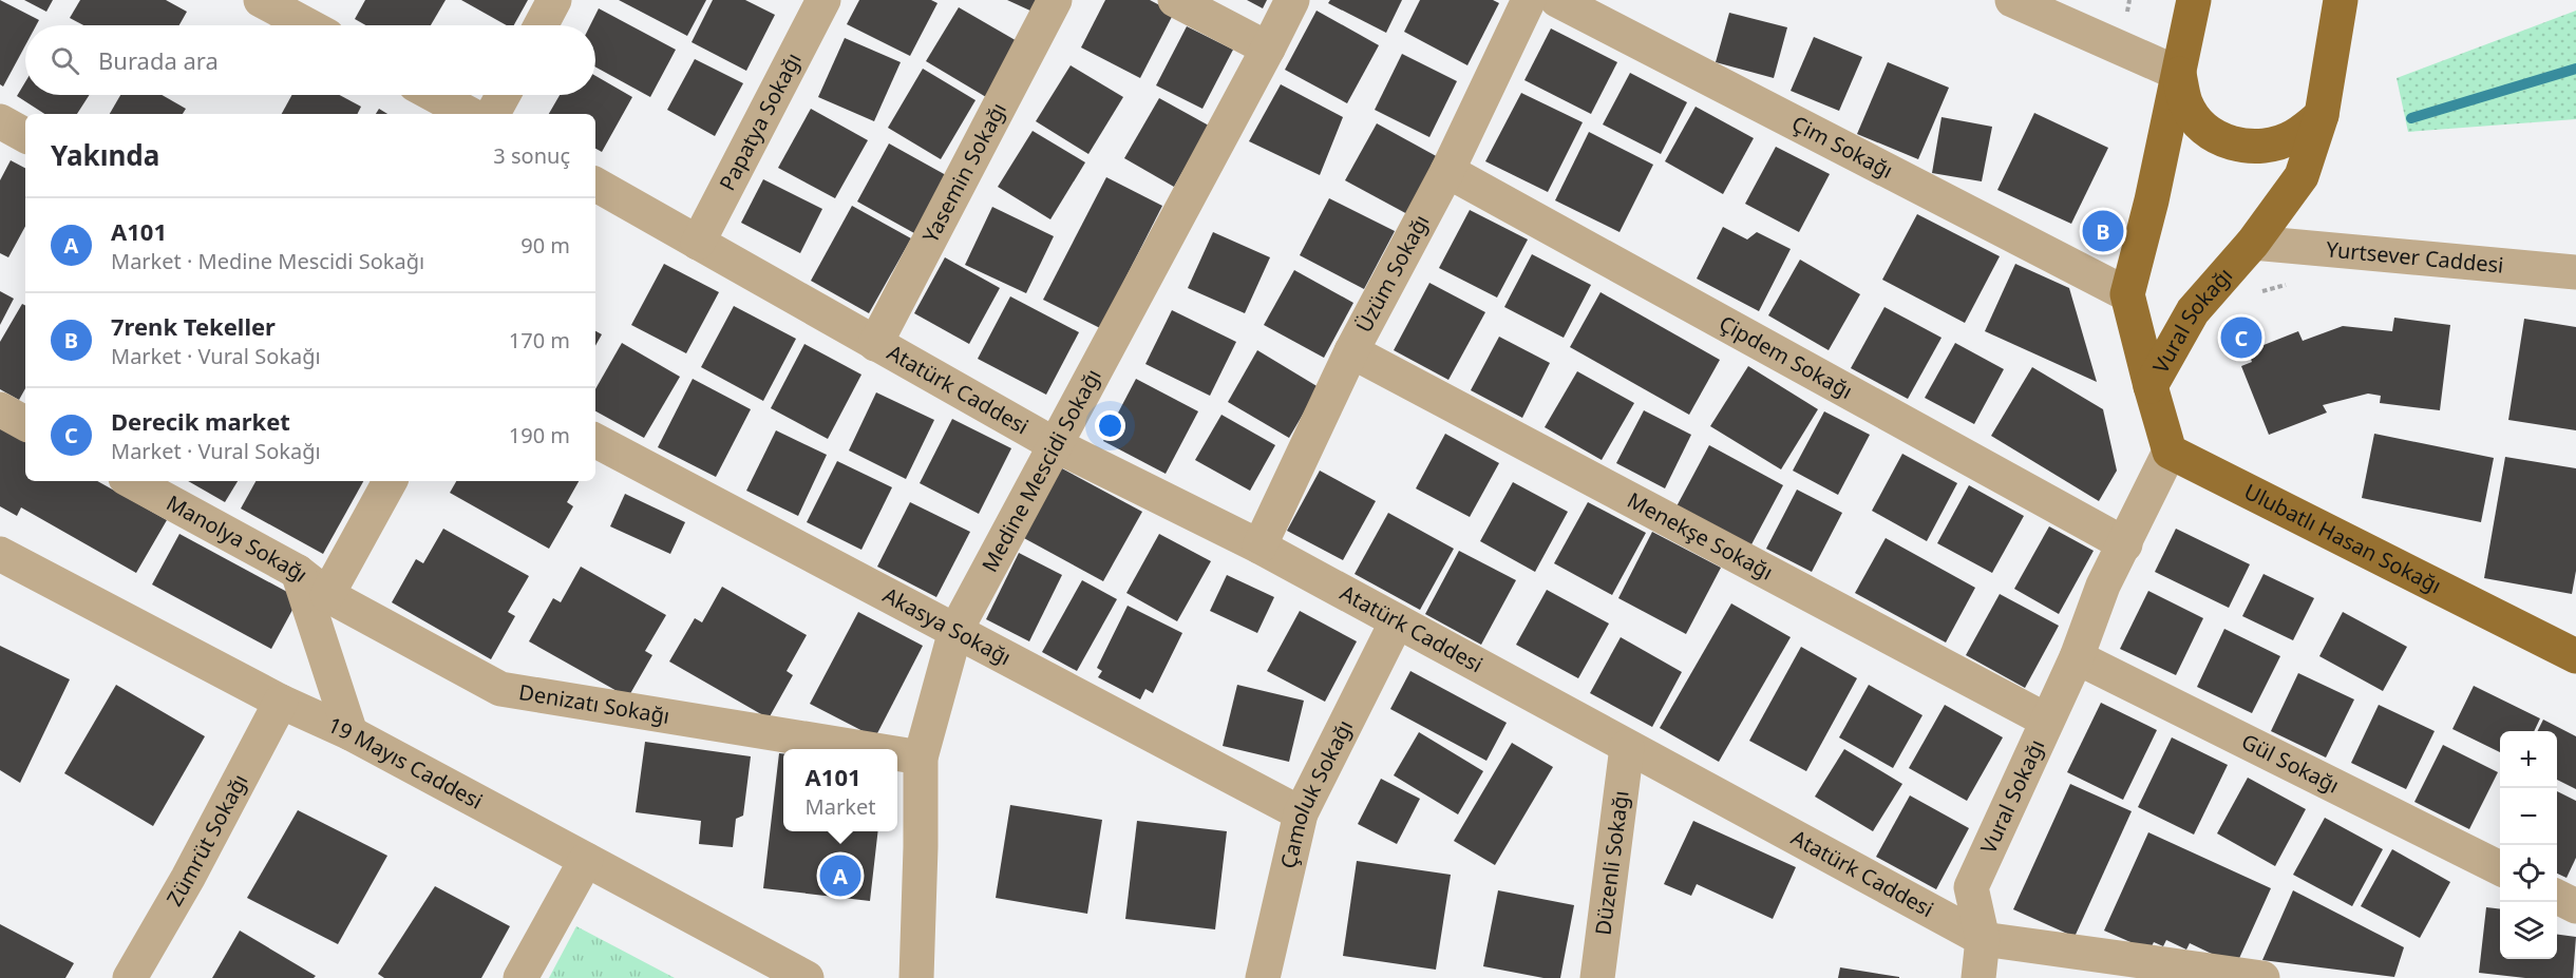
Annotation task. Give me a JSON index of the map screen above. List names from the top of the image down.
{
  "streets": {
    "main road": ["Vural Sokağı", "Ulubatlı Hasan Sokağı"],
    "street": [
      "Papatya Sokağı",
      "Çim Sokağı",
      "Yasemin Sokağı",
      "Yurtsever Caddesi",
      "Üzüm Sokağı",
      "Çipdem Sokağı",
      "Atatürk Caddesi",
      "Medine Mescidi Sokağı",
      "Menekşe Sokağı",
      "Manolya Sokağı",
      "Akasya Sokağı",
      "Denizatı Sokağı",
      "19 Mayıs Caddesi",
      "Gül Sokağı",
      "Çamoluk Sokağı",
      "Zümrüt Sokağı",
      "Düzenli Sokağı"
    ]
  },
  "crossings": [
    ["Papatya Sokağı", "Atatürk Caddesi"],
    ["Çim Sokağı", "Vural Sokağı"],
    ["Yasemin Sokağı", "Atatürk Caddesi"],
    ["Yurtsever Caddesi", "Vural Sokağı"],
    ["Üzüm Sokağı", "Çipdem Sokağı"],
    ["Üzüm Sokağı", "Atatürk Caddesi"],
    ["Üzüm Sokağı", "Menekşe Sokağı"],
    ["Vural Sokağı", "Çipdem Sokağı"],
    ["Vural Sokağı", "Atatürk Caddesi"],
    ["Vural Sokağı", "Menekşe Sokağı"],
    ["Vural Sokağı", "Ulubatlı Hasan Sokağı"],
    ["Vural Sokağı", "Gül Sokağı"],
    ["Atatürk Caddesi", "Medine Mescidi Sokağı"],
    ["Atatürk Caddesi", "Çamoluk Sokağı"],
    ["Atatürk Caddesi", "Düzenli Sokağı"],
    ["Medine Mescidi Sokağı", "Akasya Sokağı"],
    ["Medine Mescidi Sokağı", "Denizatı Sokağı"],
    ["Manolya Sokağı", "Denizatı Sokağı"],
    ["Manolya Sokağı", "19 Mayıs Caddesi"],
    ["Akasya Sokağı", "Çamoluk Sokağı"],
    ["19 Mayıs Caddesi", "Zümrüt Sokağı"]
  ],
  "page": {
    "search": "Burada ara",
    "heading": ["Yakında", "3 sonuç"],
    "list": [
      {
        "mark": "A",
        "name": "A101",
        "note": "Market · Medine Mescidi Sokağı",
        "value": "90 m"
      },
      {
        "mark": "B",
        "name": "7renk Tekeller",
        "note": "Market · Vural Sokağı",
        "value": "170 m"
      },
      {
        "mark": "C",
        "name": "Derecik market",
        "note": "Market · Vural Sokağı",
        "value": "190 m"
      }
    ],
    "pins": ["B", "C", "A"],
    "map_buttons": ["+", "−"],
    "popup": ["A101", "Market"]
  }
}
